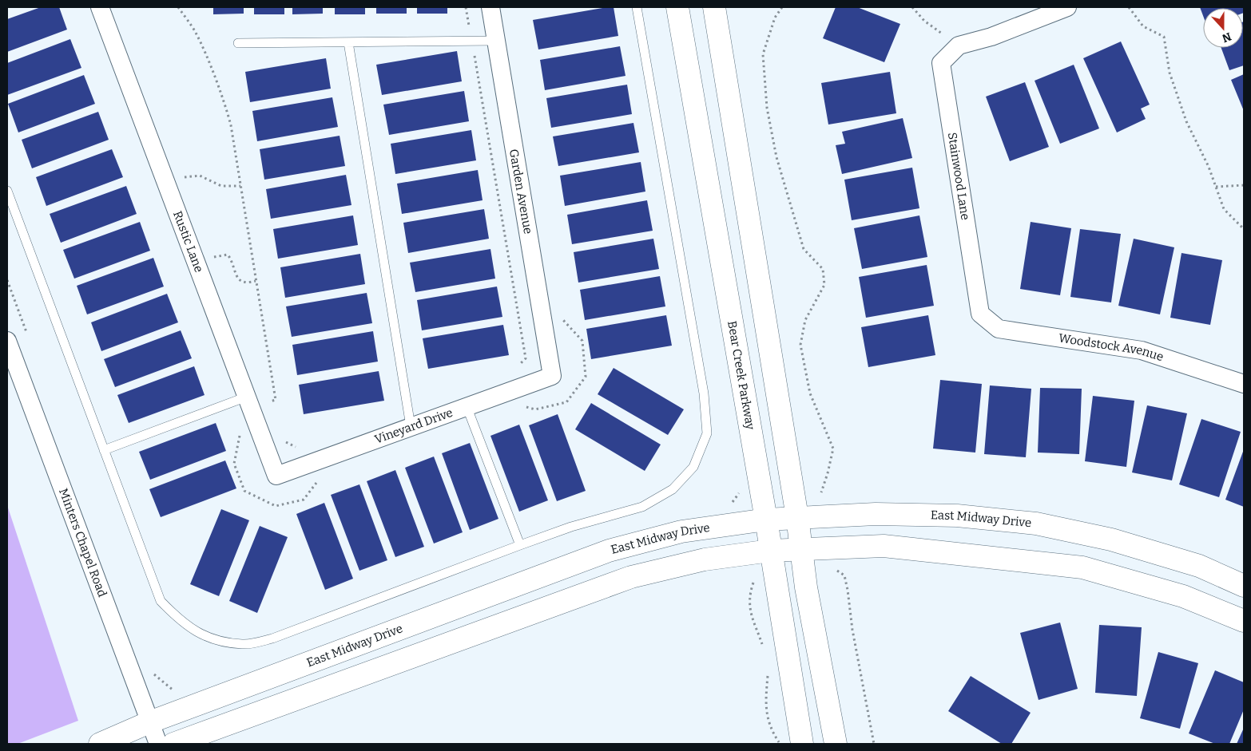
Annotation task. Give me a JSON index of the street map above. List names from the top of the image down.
{
  "streets": {
    "main road": ["Bear Creek Parkway", "East Midway Drive"],
    "street": [
      "Stainwood Lane",
      "Garden Avenue",
      "Rustic Lane",
      "Woodstock Avenue",
      "Vineyard Drive",
      "Minters Chapel Road"
    ]
  },
  "crossings": [
    ["Stainwood Lane", "Woodstock Avenue"],
    ["Garden Avenue", "Vineyard Drive"],
    ["Rustic Lane", "Vineyard Drive"],
    ["Bear Creek Parkway", "East Midway Drive"],
    ["East Midway Drive", "Minters Chapel Road"]
  ],
  "north": "bottom"
}
